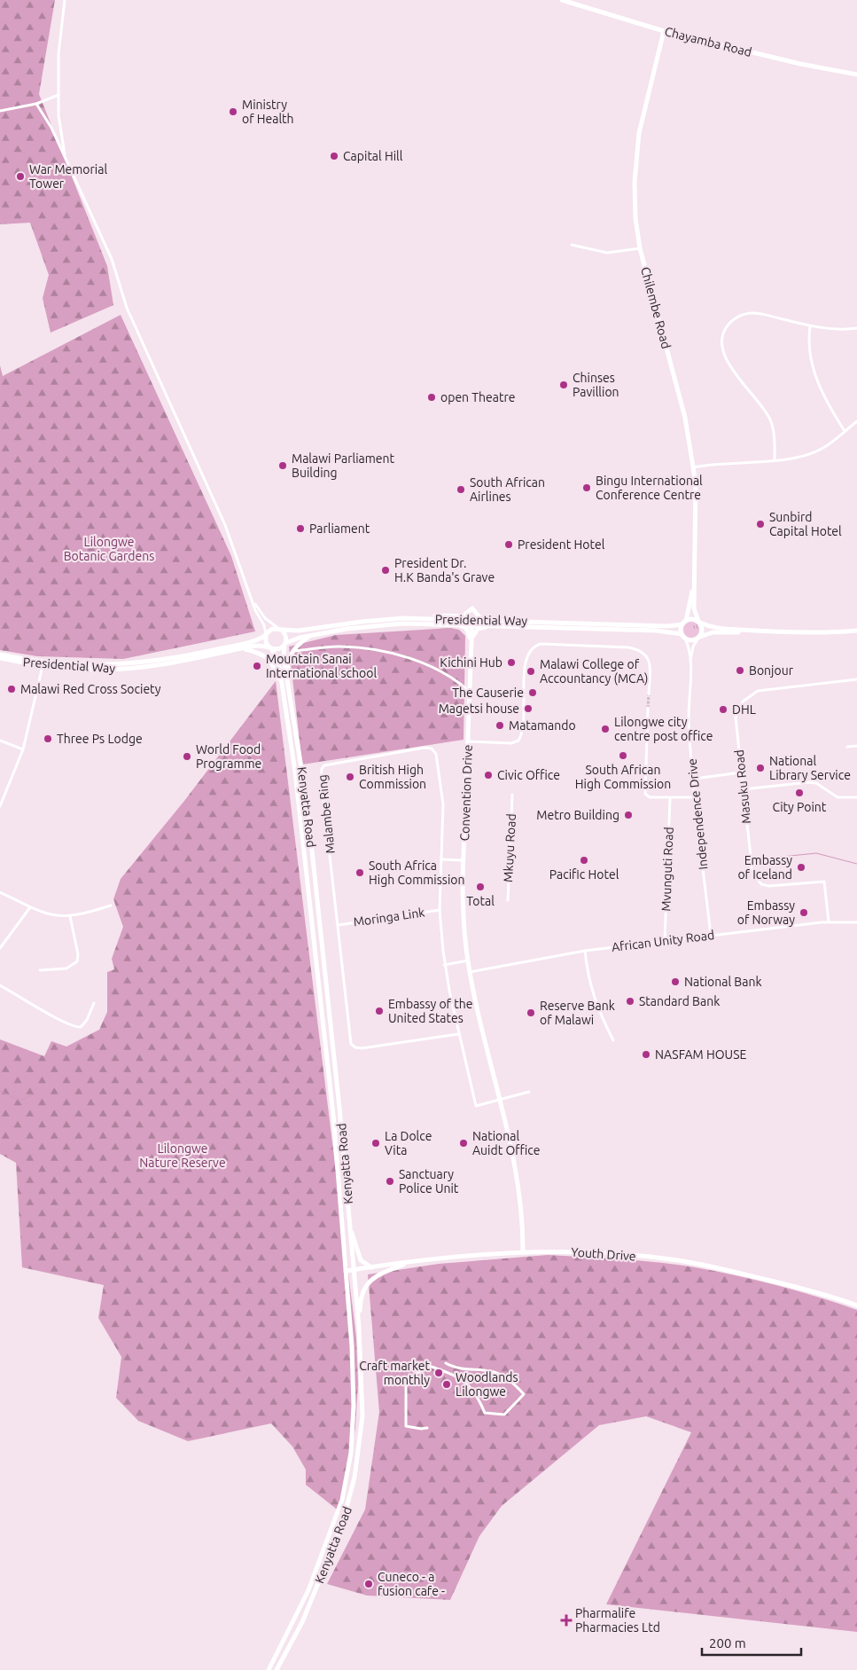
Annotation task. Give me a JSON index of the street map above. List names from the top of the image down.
{
  "streets": {
    "main road": [
      "Chayamba Road",
      "Chilembe Road",
      "Presidential Way",
      "Convention Drive",
      "Kenyatta Road",
      "Youth Drive"
    ],
    "street": [
      "Masuku Road",
      "Malambe Ring",
      "Independence Drive",
      "Mkuyu Road",
      "Mvunguti Road",
      "Moringa Link",
      "African Unity Road"
    ]
  },
  "crossings": [
    ["Chayamba Road", "Chilembe Road"],
    ["Presidential Way", "Convention Drive"],
    ["Presidential Way", "Kenyatta Road"],
    ["Presidential Way", "Independence Drive"],
    ["Masuku Road", "African Unity Road"],
    ["Convention Drive", "Malambe Ring"],
    ["Convention Drive", "African Unity Road"],
    ["Convention Drive", "Youth Drive"],
    ["Kenyatta Road", "Youth Drive"],
    ["Malambe Ring", "Moringa Link"],
    ["Independence Drive", "African Unity Road"],
    ["Mvunguti Road", "African Unity Road"]
  ],
  "parks": ["Lilongwe Botanic Gardens", "Lilongwe Nature Reserve"],
  "places": {
    "other": [
      "Ministry of Health",
      "Capital Hill",
      "War Memorial Tower",
      "Chinses Pavillion",
      "open Theatre",
      "Malawi Parliament Building",
      "Bingu International Conference Centre",
      "South African Airlines",
      "Sunbird Capital Hotel",
      "Parliament",
      "President Hotel",
      "President Dr. H.K Banda's Grave",
      "Kichini Hub",
      "Mountain Sanai International school",
      "Bonjour",
      "Malawi College of Accountancy (MCA)",
      "Malawi Red Cross Society",
      "The Causerie",
      "Magetsi house",
      "DHL",
      "Matamando",
      "Lilongwe city centre post office",
      "Three Ps Lodge",
      "South African High Commission",
      "World Food Programme",
      "National Library Service",
      "Civic Office",
      "British High Commission",
      "City Point",
      "Metro Building",
      "Pacific Hotel",
      "Embassy of Iceland",
      "South Africa High Commission",
      "Total",
      "Embassy of Norway",
      "National Bank",
      "Standard Bank",
      "Embassy of the United States",
      "Reserve Bank of Malawi",
      "NASFAM HOUSE",
      "La Dolce Vita",
      "National Auidt Office",
      "Sanctuary Police Unit",
      "Craft market monthly",
      "Woodlands Lilongwe",
      "Cuneco - a fusion cafe -"
    ],
    "health": ["Pharmalife Pharmacies Ltd"]
  },
  "scale_bar": "200 m"
}
